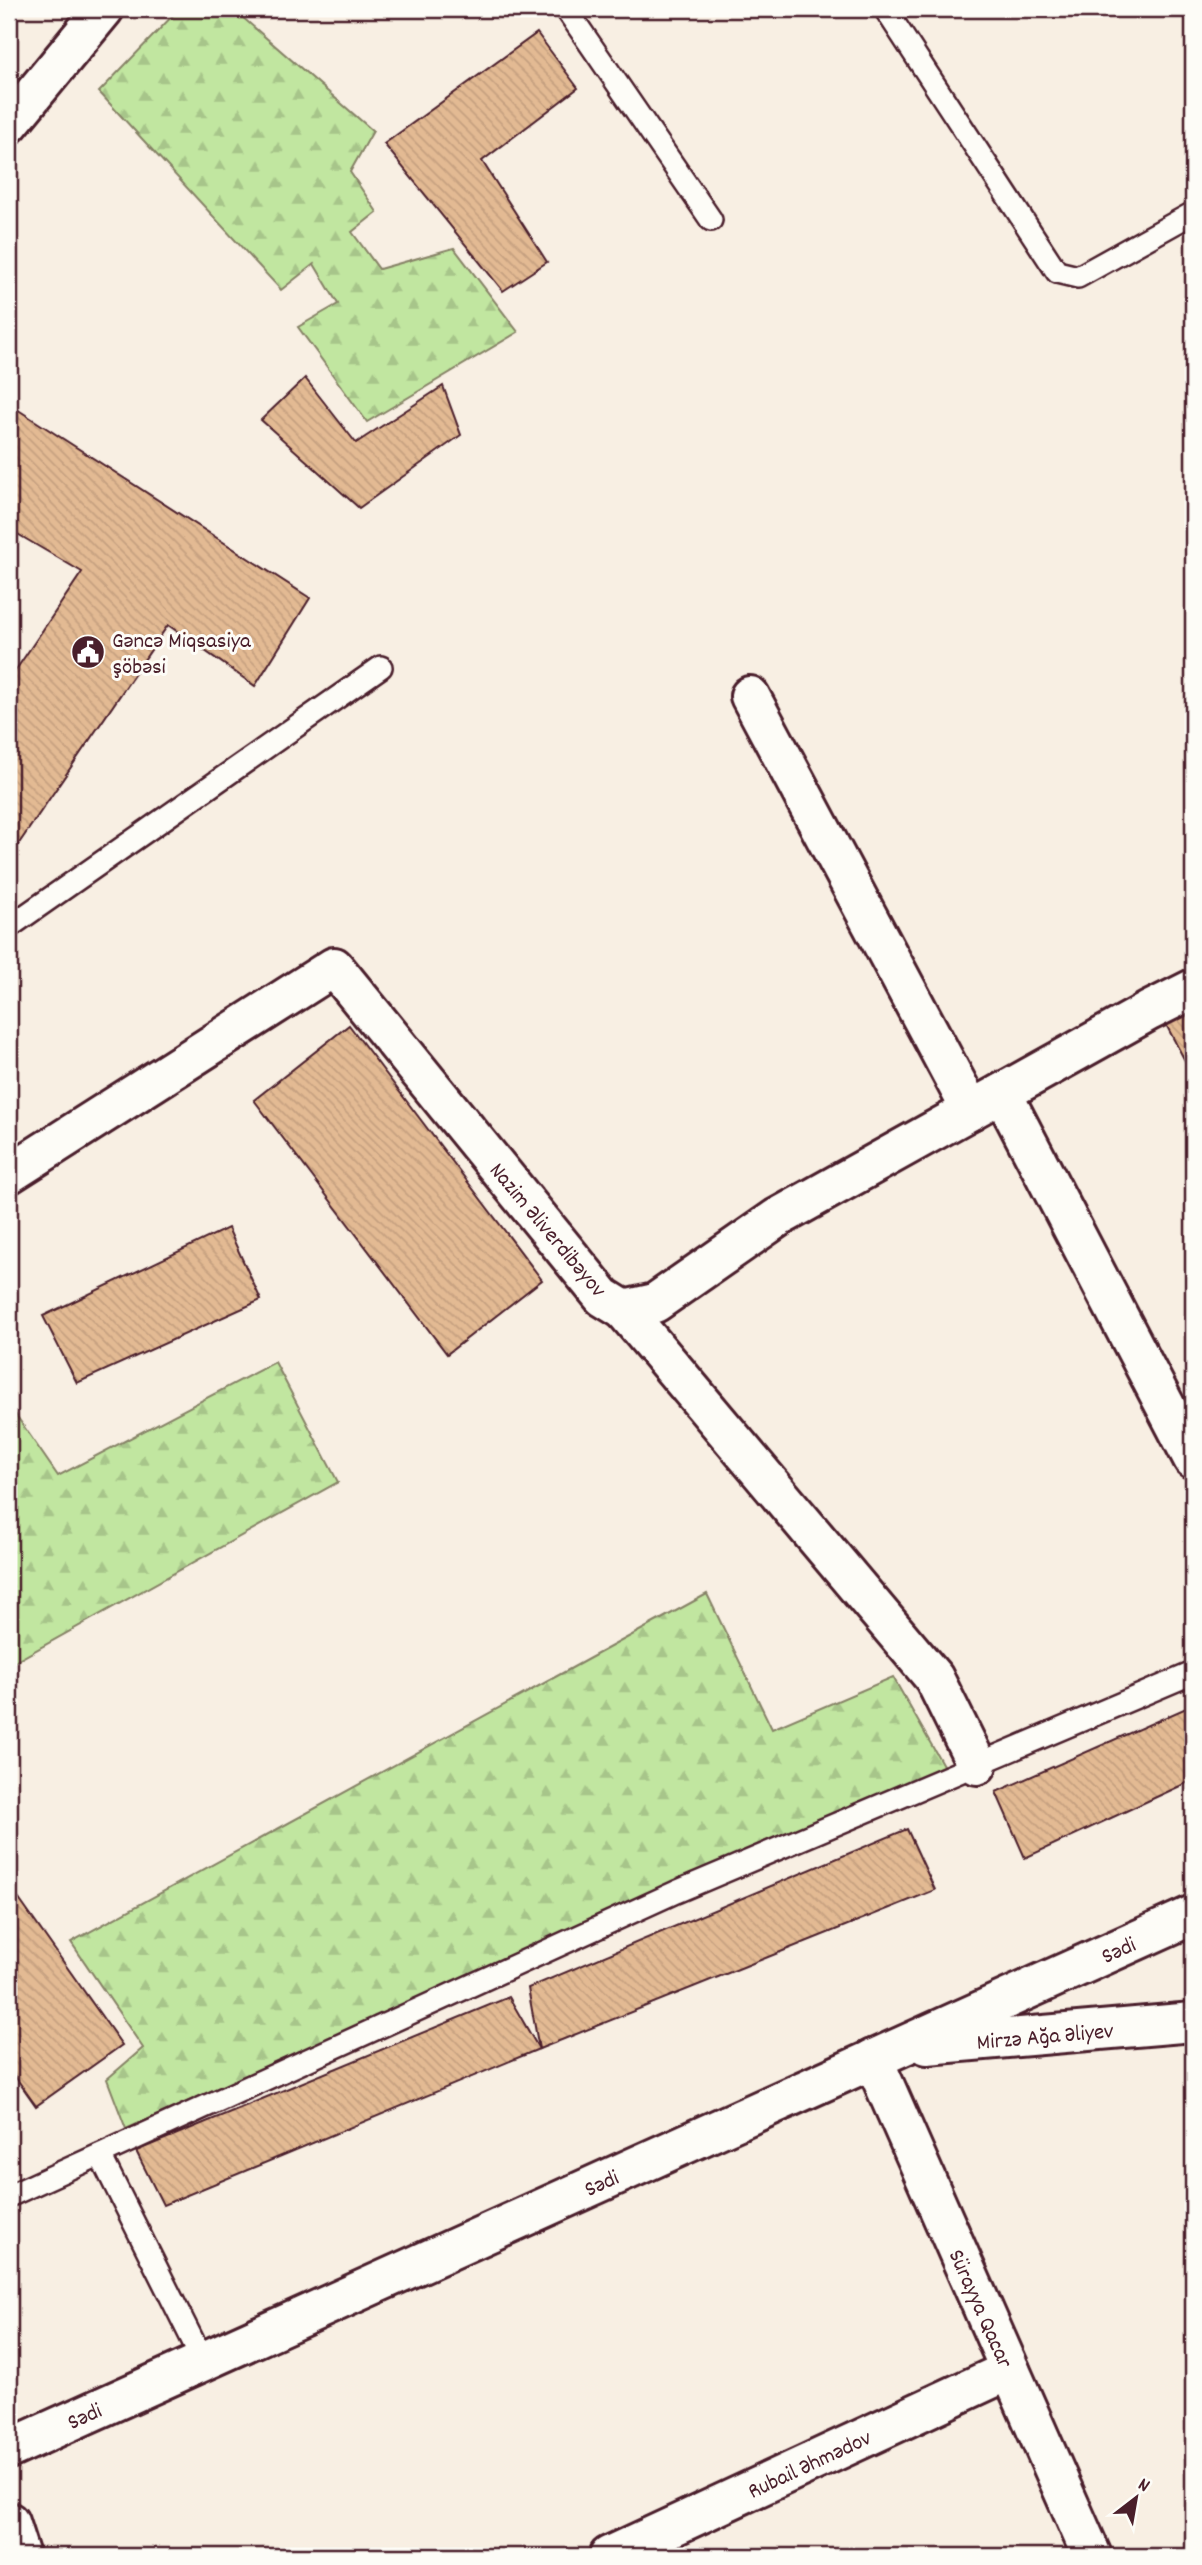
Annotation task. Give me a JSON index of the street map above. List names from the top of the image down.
{
  "streets": {
    "street": [
      "Nazim Əliverdibəyov",
      "Sədi",
      "Mirzə Ağa Əliyev",
      "Sürayya Qacar",
      "Rubail Əhmədov"
    ]
  },
  "crossings": [
    ["Sədi", "Mirzə Ağa Əliyev"],
    ["Sədi", "Sürayya Qacar"],
    ["Mirzə Ağa Əliyev", "Sürayya Qacar"],
    ["Sürayya Qacar", "Rubail Əhmədov"]
  ],
  "places": {
    "public building": ["Gəncə Miqsasiya şöbəsi"]
  },
  "north": "top right"
}
